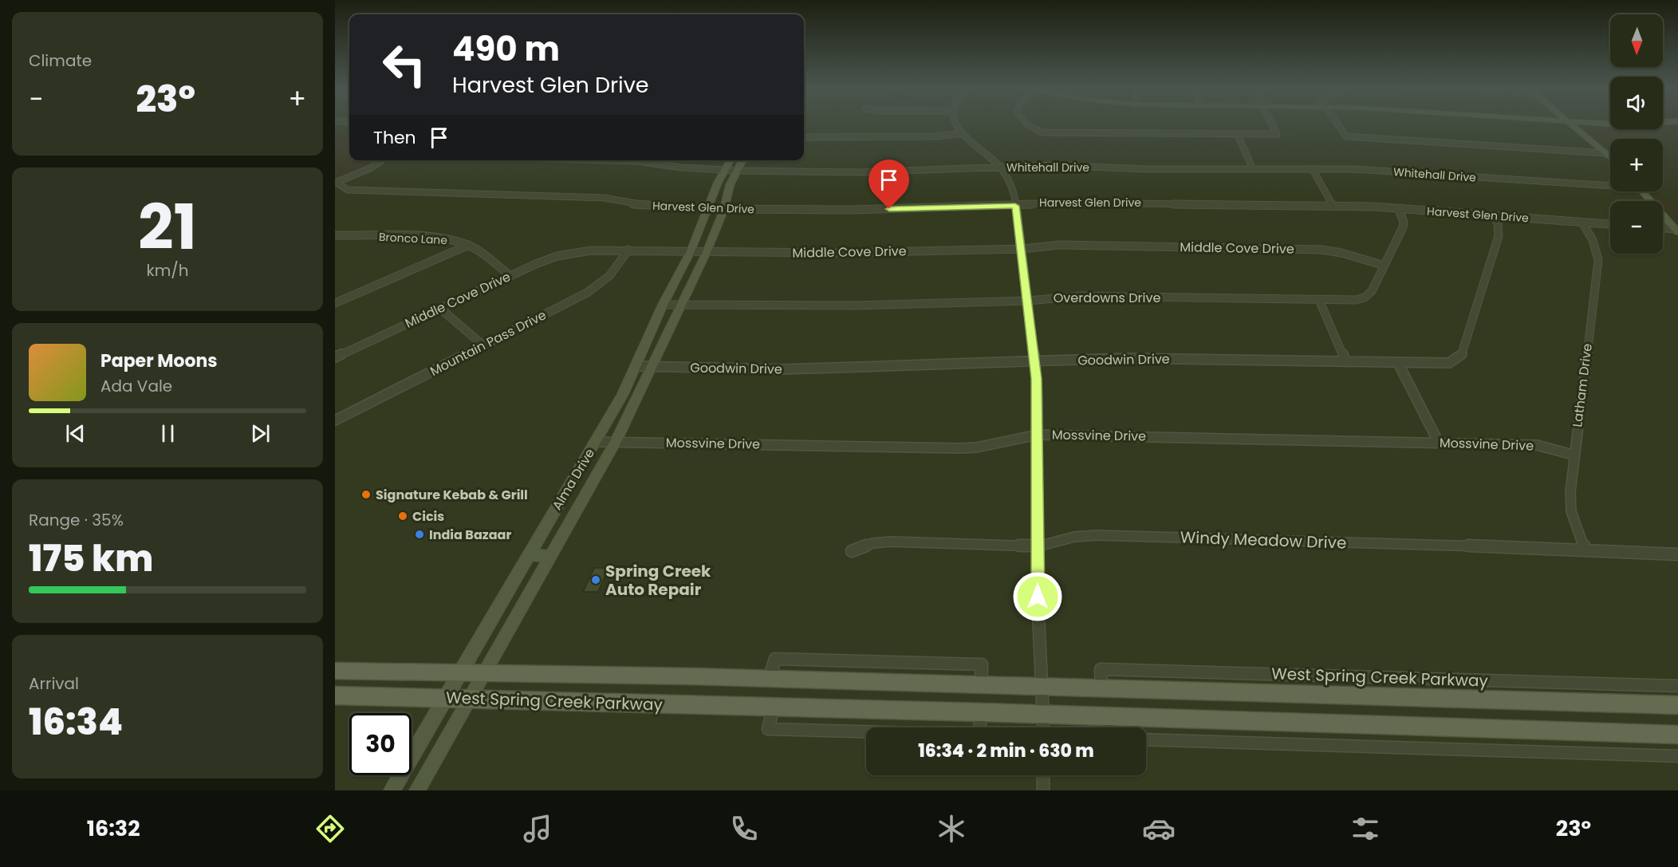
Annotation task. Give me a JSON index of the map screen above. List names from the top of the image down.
{
  "streets": {
    "main road": ["Alma Drive", "West Spring Creek Parkway"],
    "street": [
      "Whitehall Drive",
      "Harvest Glen Drive",
      "Bronco Lane",
      "Middle Cove Drive",
      "Overdowns Drive",
      "Mountain Pass Drive",
      "Goodwin Drive",
      "Latham Drive",
      "Mossvine Drive",
      "Windy Meadow Drive"
    ]
  },
  "crossings": [
    ["Whitehall Drive", "Alma Drive"],
    ["Harvest Glen Drive", "Overdowns Drive"],
    ["Harvest Glen Drive", "Goodwin Drive"],
    ["Harvest Glen Drive", "Latham Drive"],
    ["Harvest Glen Drive", "Alma Drive"],
    ["Bronco Lane", "Middle Cove Drive"],
    ["Middle Cove Drive", "Overdowns Drive"],
    ["Middle Cove Drive", "Mountain Pass Drive"],
    ["Middle Cove Drive", "Alma Drive"],
    ["Overdowns Drive", "Alma Drive"],
    ["Goodwin Drive", "Alma Drive"],
    ["Latham Drive", "Mossvine Drive"],
    ["Latham Drive", "Windy Meadow Drive"],
    ["Mossvine Drive", "Alma Drive"],
    ["Alma Drive", "West Spring Creek Parkway"]
  ],
  "places": [
    "Signature Kebab & Grill",
    "Cicis",
    "India Bazaar",
    "Spring Creek Auto Repair"
  ],
  "north": "bottom",
  "page": {
    "tile": [
      "Climate",
      ["21", "km/h"],
      ["Range · 35%", "175 km"],
      ["Arrival", "16:34"]
    ],
    "map_buttons": ["+", "−"],
    "turn": ["490 m", "Harvest Glen Drive"],
    "heat": ["−", "23°", "+"],
    "then": "Then",
    "song": ["Paper Moons", "Ada Vale"],
    "limit": "30",
    "trip": "16:34 · 2 min · 630 m",
    "tabs": ["16:32", "23°"]
  }
}
